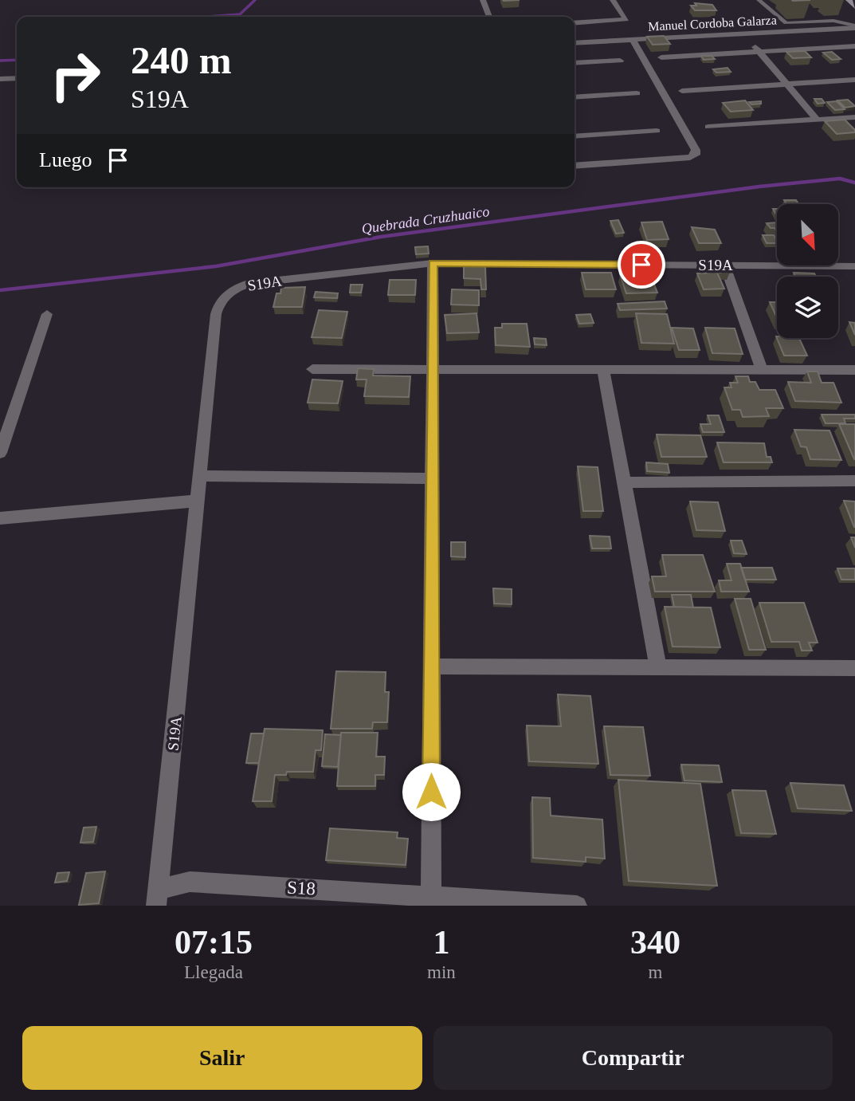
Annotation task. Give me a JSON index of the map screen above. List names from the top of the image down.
{
  "streets": {
    "street": ["Manuel Cordoba Galarza", "S19A", "S18"]
  },
  "crossings": [
    ["S19A", "S18"]
  ],
  "water": ["Quebrada Cruzhuaico"],
  "north": "bottom right",
  "page": {
    "turn": ["240 m", "S19A"],
    "then": "Luego",
    "eta": [
      "07:15",
      "Llegada",
      "1",
      "min",
      "340",
      "m"
    ],
    "buttons": ["Salir", "Compartir"]
  }
}
